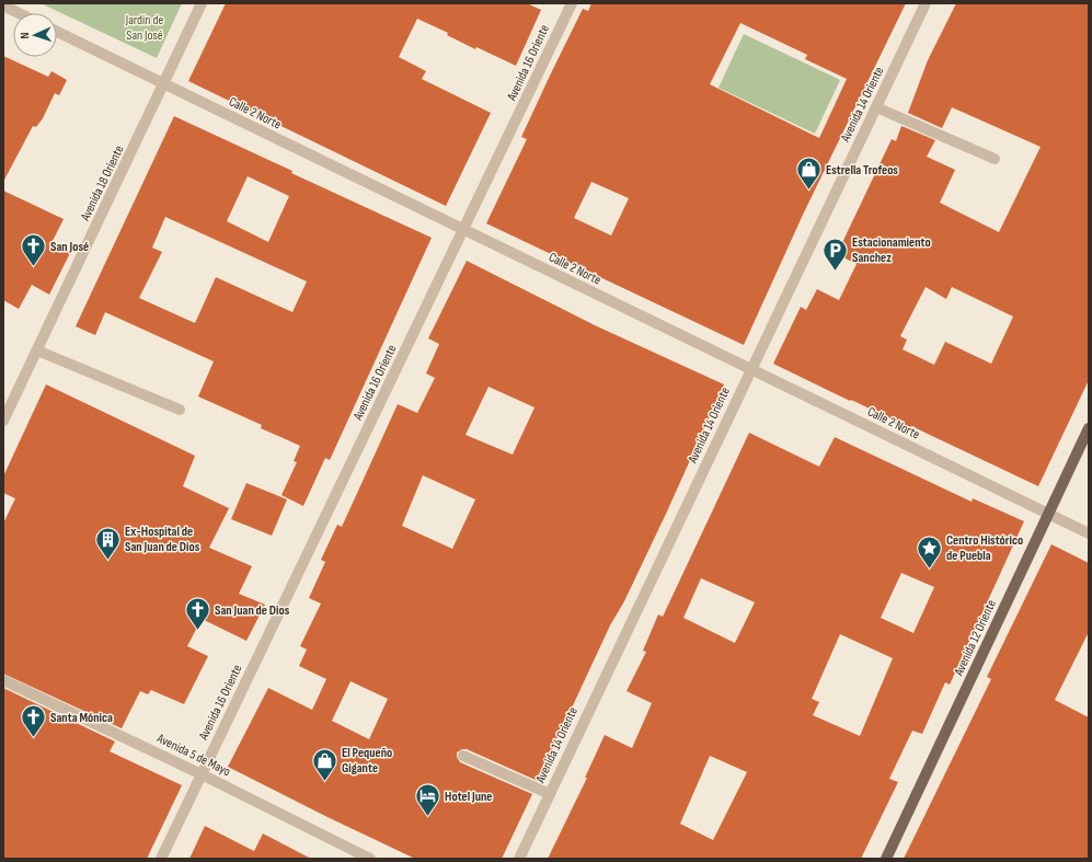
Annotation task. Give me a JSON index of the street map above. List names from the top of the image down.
{
  "streets": {
    "main road": ["Avenida 12 Oriente"],
    "street": [
      "Avenida 16 Oriente",
      "Avenida 14 Oriente",
      "Calle 2 Norte",
      "Avenida 18 Oriente",
      "Avenida 5 de Mayo"
    ]
  },
  "crossings": [
    ["Avenida 16 Oriente", "Calle 2 Norte"],
    ["Avenida 16 Oriente", "Avenida 5 de Mayo"],
    ["Avenida 14 Oriente", "Calle 2 Norte"],
    ["Calle 2 Norte", "Avenida 18 Oriente"],
    ["Calle 2 Norte", "Avenida 12 Oriente"]
  ],
  "parks": ["Jardín de San José"],
  "places": {
    "shop": ["Estrella Trofeos", "El Pequeño Gigante"],
    "church": ["San José", "San Juan de Dios", "Santa Mónica"],
    "parking": ["Estacionamiento Sanchez"],
    "building": ["Ex-Hospital de San Juan de Dios"],
    "place": ["Centro Histórico de Puebla"],
    "hotel": ["Hotel June"]
  },
  "north": "left"
}
